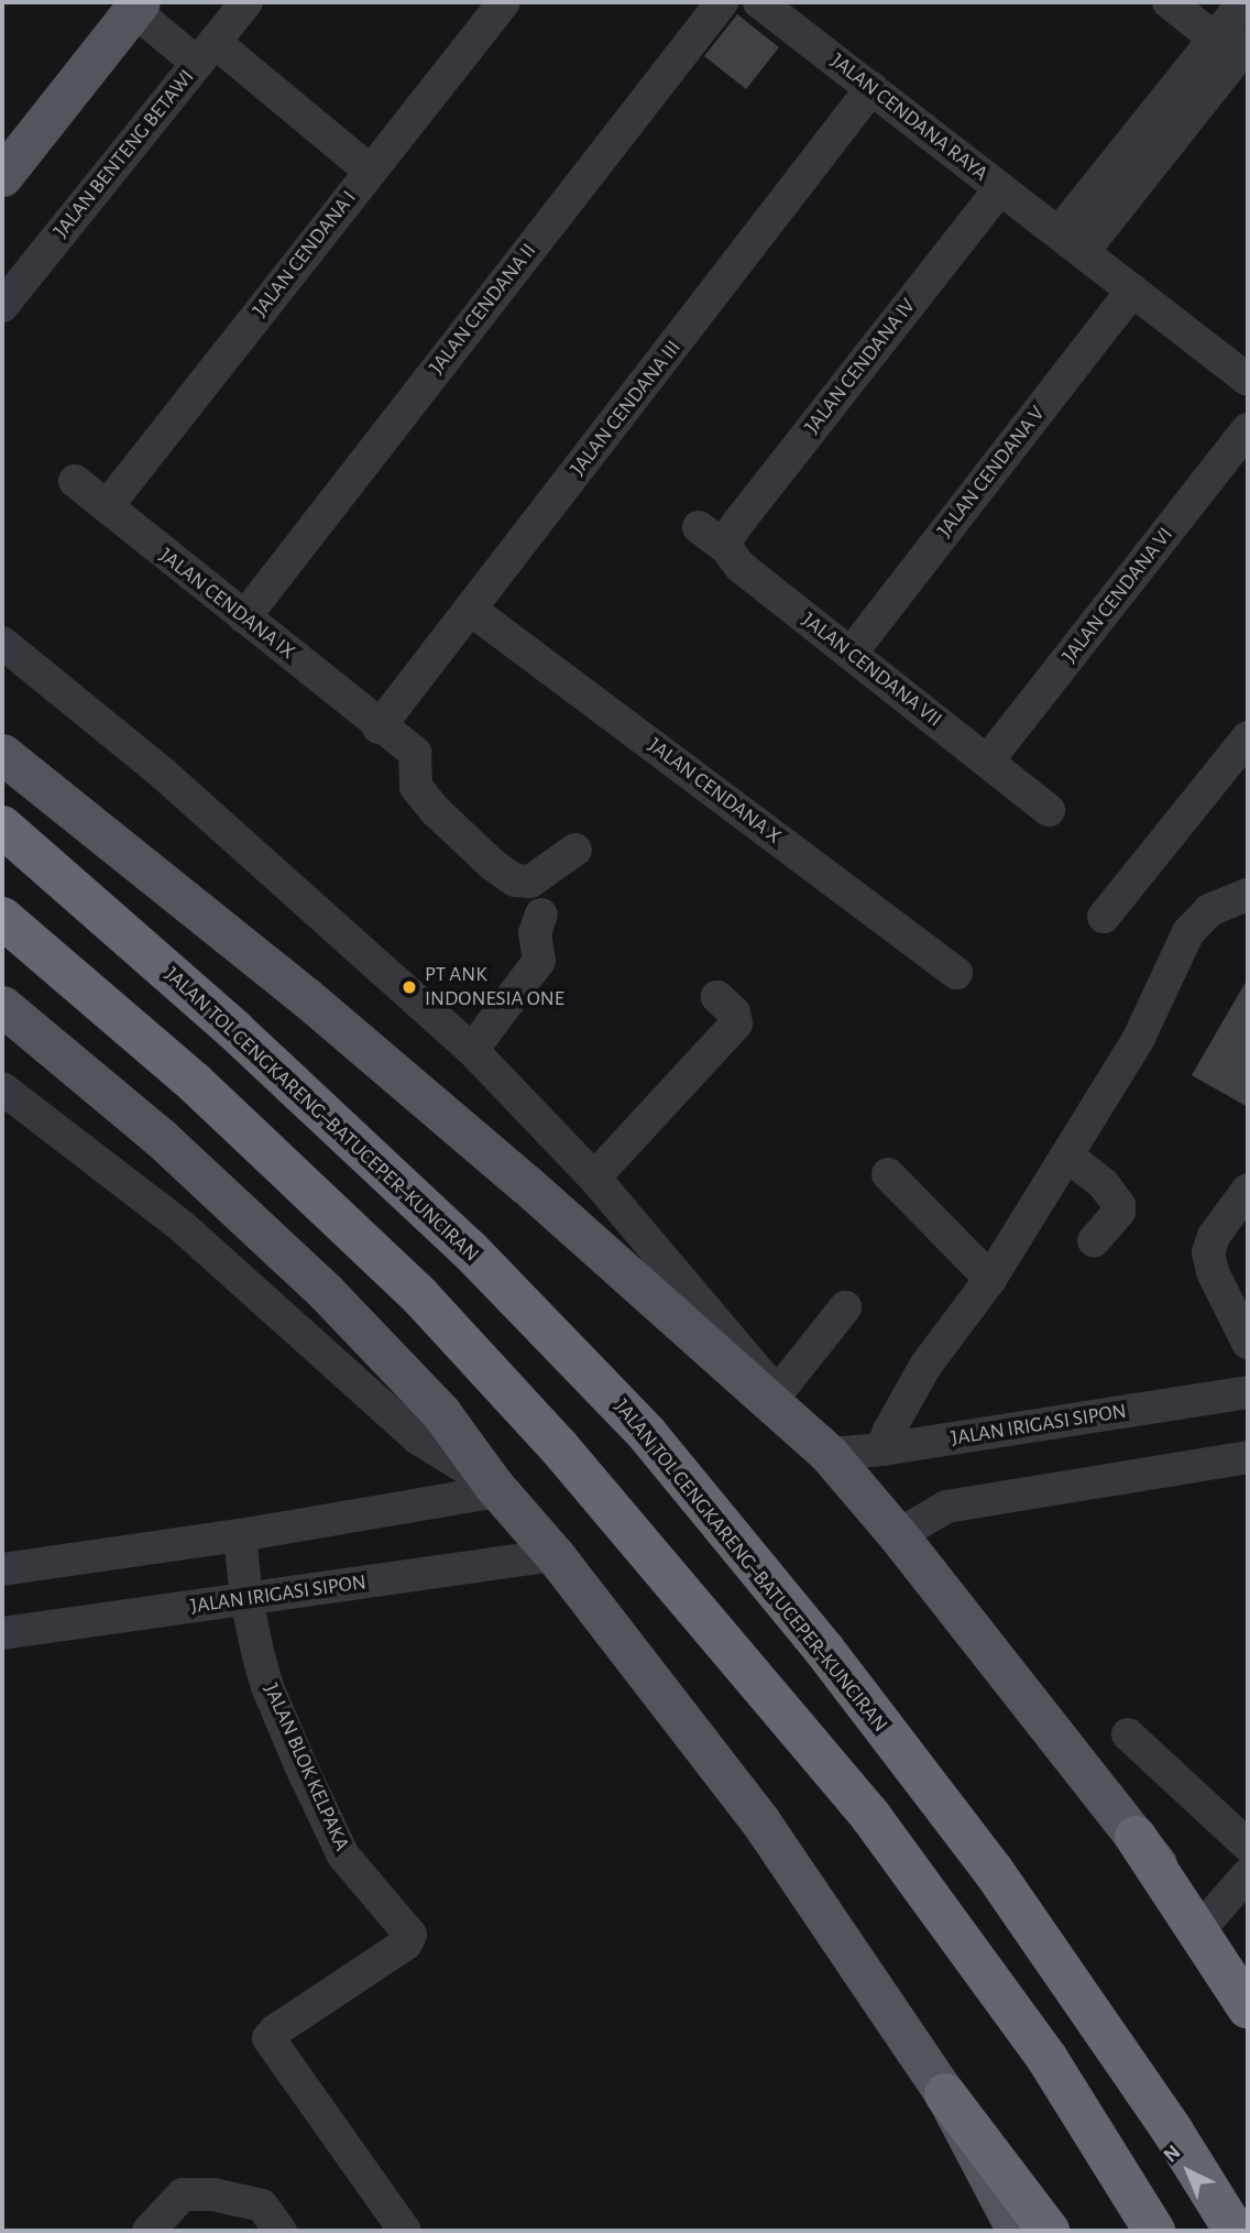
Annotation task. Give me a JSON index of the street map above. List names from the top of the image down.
{
  "streets": {
    "highway": ["JALAN TOL CENGKARENG–BATUCEPER–KUNCIRAN"],
    "street": [
      "JALAN CENDANA RAYA",
      "JALAN BENTENG BETAWI",
      "JALAN CENDANA I",
      "JALAN CENDANA II",
      "JALAN CENDANA IV",
      "JALAN CENDANA III",
      "JALAN CENDANA V",
      "JALAN CENDANA VI",
      "JALAN CENDANA IX",
      "JALAN CENDANA VII",
      "JALAN CENDANA X",
      "JALAN IRIGASI SIPON",
      "JALAN BLOK KELPAKA"
    ]
  },
  "crossings": [
    ["JALAN CENDANA RAYA", "JALAN CENDANA IV"],
    ["JALAN CENDANA RAYA", "JALAN CENDANA III"],
    ["JALAN CENDANA RAYA", "JALAN CENDANA V"],
    ["JALAN CENDANA I", "JALAN CENDANA IX"],
    ["JALAN CENDANA II", "JALAN CENDANA IX"],
    ["JALAN CENDANA IV", "JALAN CENDANA VII"],
    ["JALAN CENDANA III", "JALAN CENDANA IX"],
    ["JALAN CENDANA III", "JALAN CENDANA X"],
    ["JALAN CENDANA V", "JALAN CENDANA VII"],
    ["JALAN CENDANA VI", "JALAN CENDANA VII"],
    ["JALAN IRIGASI SIPON", "JALAN BLOK KELPAKA"]
  ],
  "places": ["PT ANK INDONESIA ONE"],
  "north": "top left"
}
